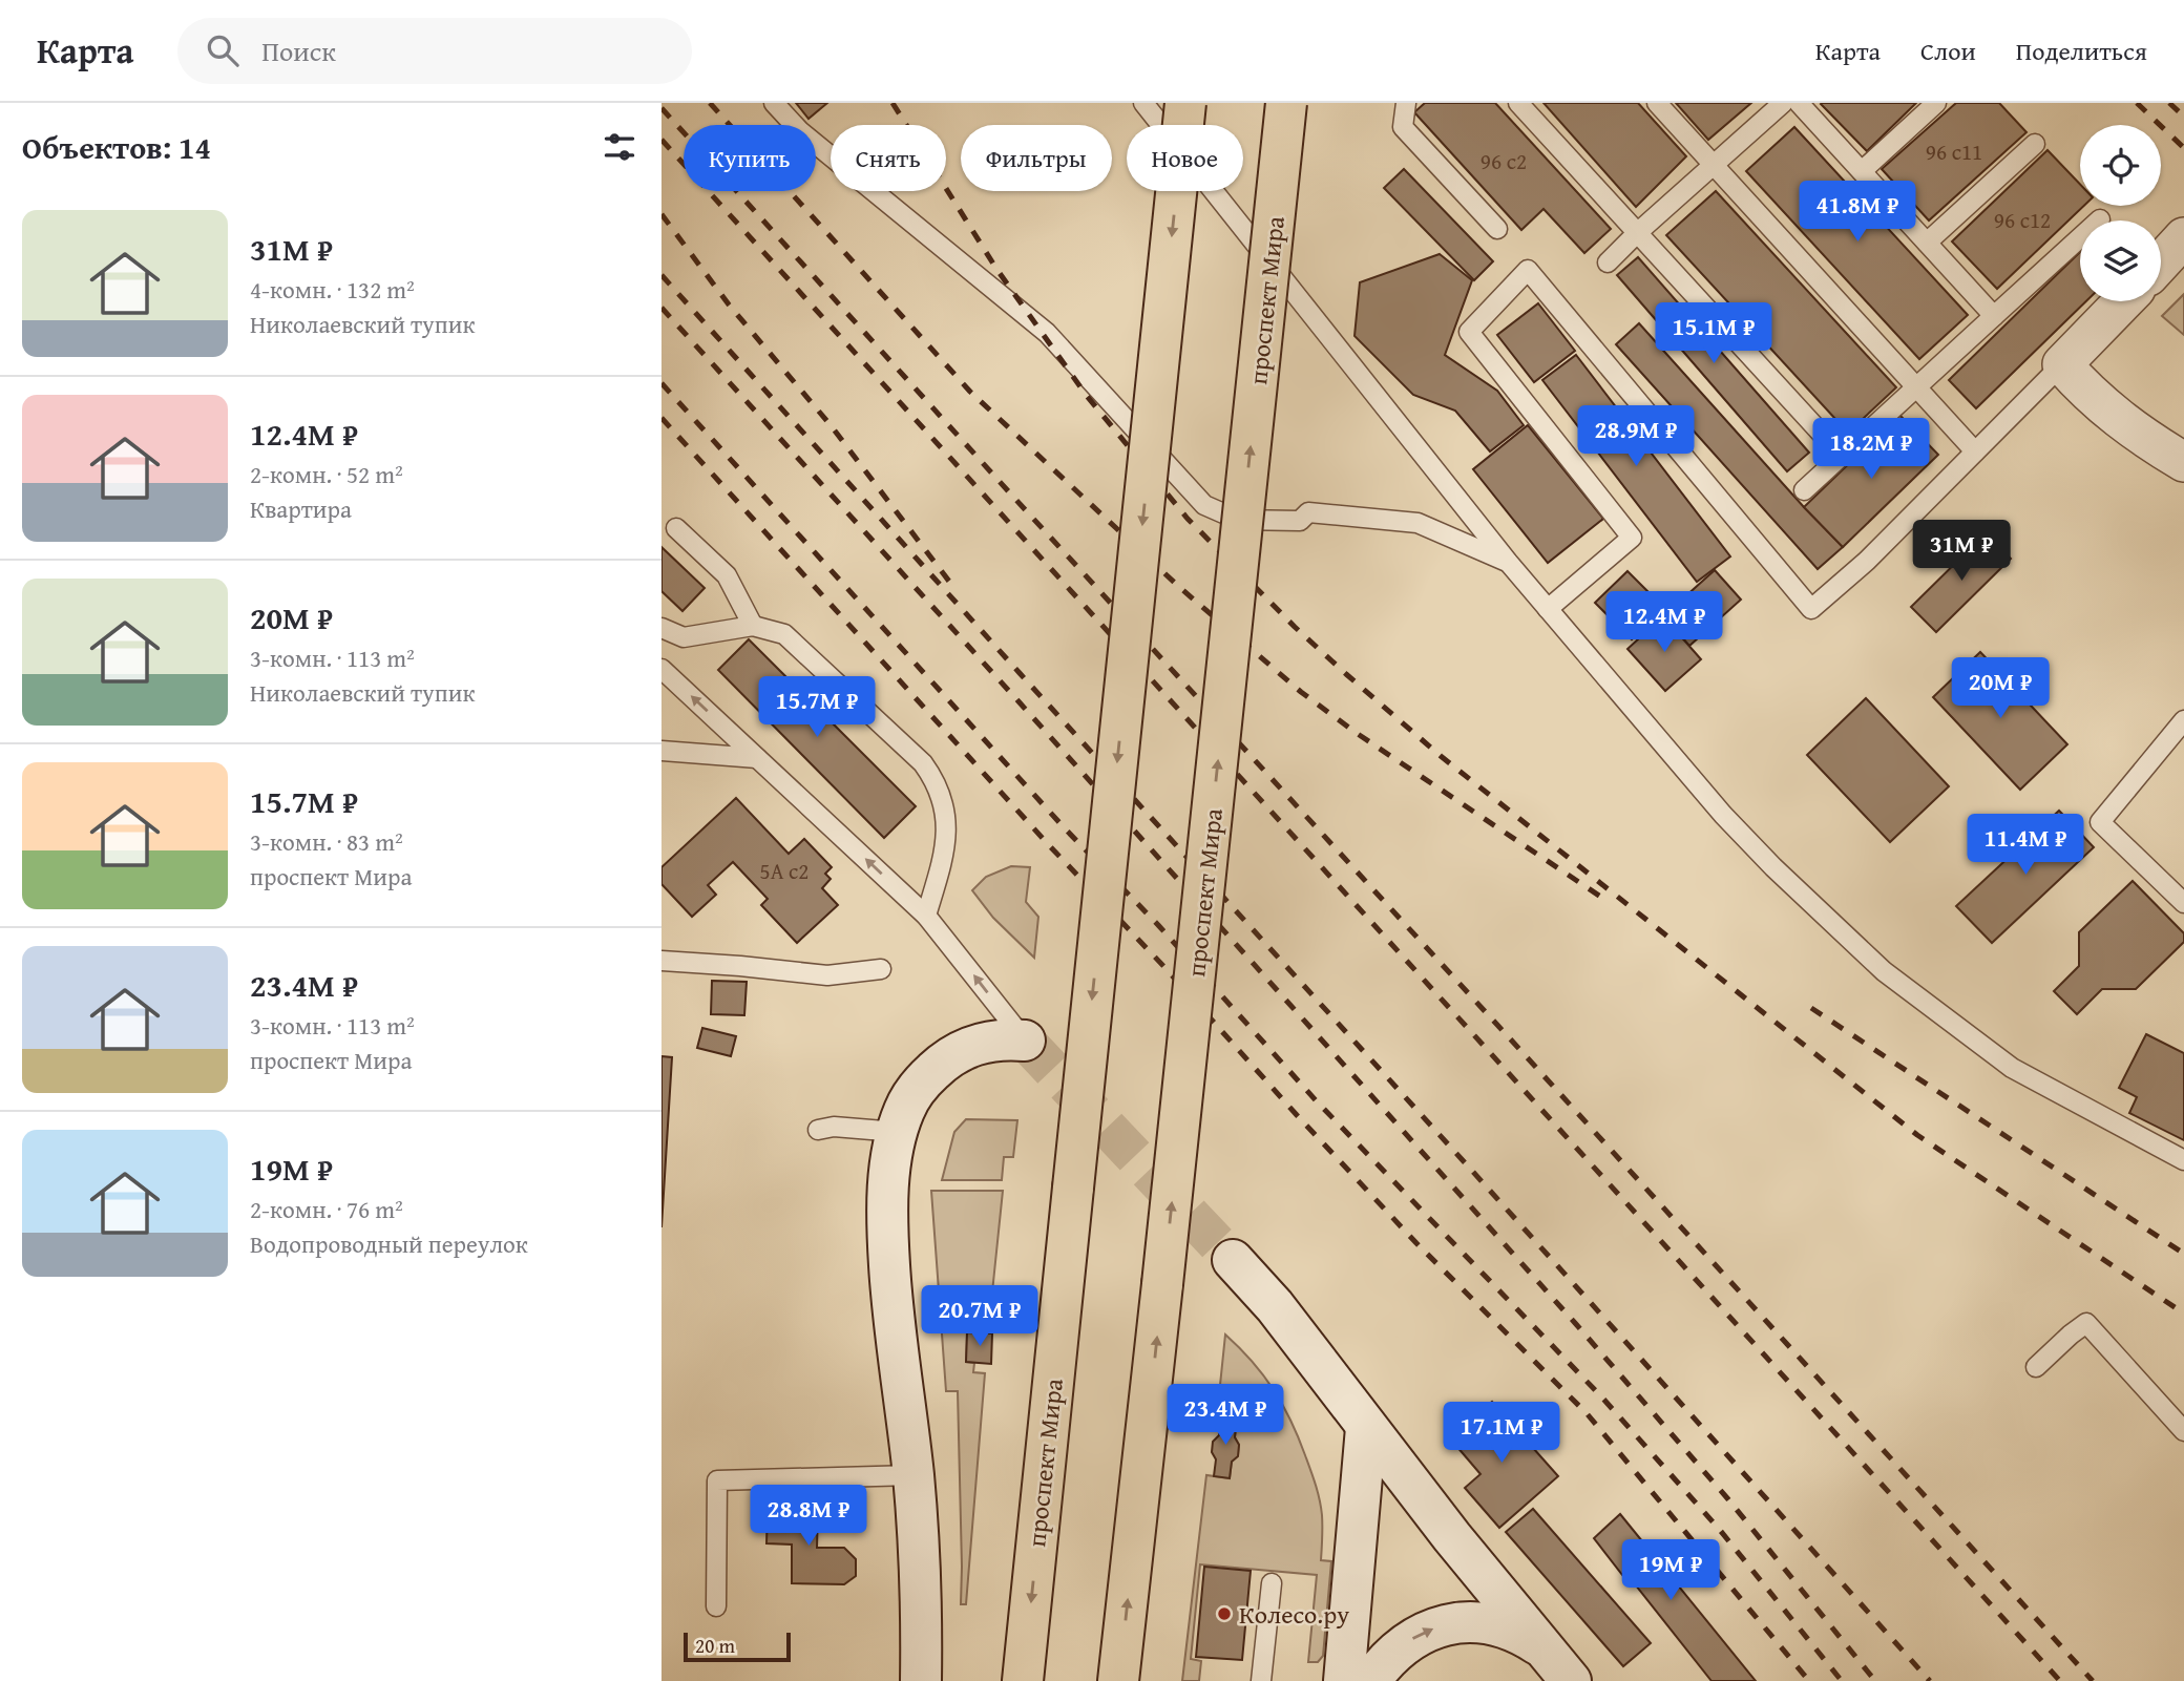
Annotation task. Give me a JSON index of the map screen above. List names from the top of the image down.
{
  "streets": {
    "main road": ["проспект Мира"]
  },
  "places": ["Колесо.ру"],
  "house_numbers": [
    "96 с11",
    "96 с2",
    "96 с12",
    "5А с2"
  ],
  "scale_bar": "20 m",
  "page": {
    "header": "Карта",
    "search": "Поиск",
    "nav": ["Карта", "Слои", "Поделиться"],
    "heading": "Объектов: 14",
    "chip": [
      "Купить",
      "Снять",
      "Фильтры",
      "Новое"
    ],
    "price": [
      "41.8M ₽",
      "15.1M ₽",
      "28.9M ₽",
      "18.2M ₽",
      "31M ₽",
      "12.4M ₽",
      "20M ₽",
      "15.7M ₽",
      "11.4M ₽",
      "20.7M ₽",
      "23.4M ₽",
      "17.1M ₽",
      "28.8M ₽",
      "19M ₽"
    ],
    "list": [
      {
        "name": "31M ₽",
        "note": "4-комн. · 132 m² · Николаевский тупик"
      },
      {
        "name": "12.4M ₽",
        "note": "2-комн. · 52 m² · Квартира"
      },
      {
        "name": "20M ₽",
        "note": "3-комн. · 113 m² · Николаевский тупик"
      },
      {
        "name": "15.7M ₽",
        "note": "3-комн. · 83 m² · проспект Мира"
      },
      {
        "name": "23.4M ₽",
        "note": "3-комн. · 113 m² · проспект Мира"
      },
      {
        "name": "19M ₽",
        "note": "2-комн. · 76 m² · Водопроводный переулок"
      }
    ],
    "scale": "20 m"
  }
}
